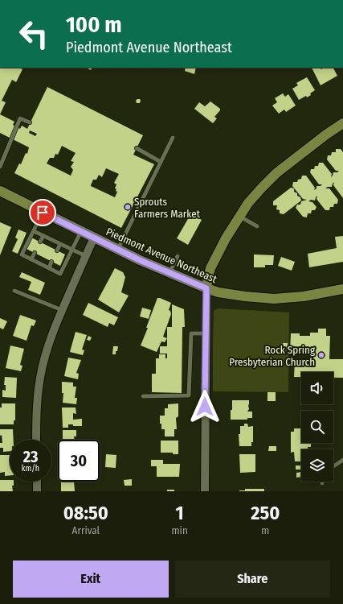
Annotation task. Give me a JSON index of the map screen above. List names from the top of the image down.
{
  "streets": {
    "main road": ["Piedmont Avenue Northeast"]
  },
  "places": ["Sprouts Farmers Market", "Rock Spring Presbyterian Church"],
  "page": {
    "turn": ["100 m", "Piedmont Avenue Northeast"],
    "speed": "23 km/h",
    "limit": "30",
    "eta": [
      "08:50",
      "Arrival",
      "1",
      "min",
      "250",
      "m"
    ],
    "buttons": ["Exit", "Share"]
  }
}
